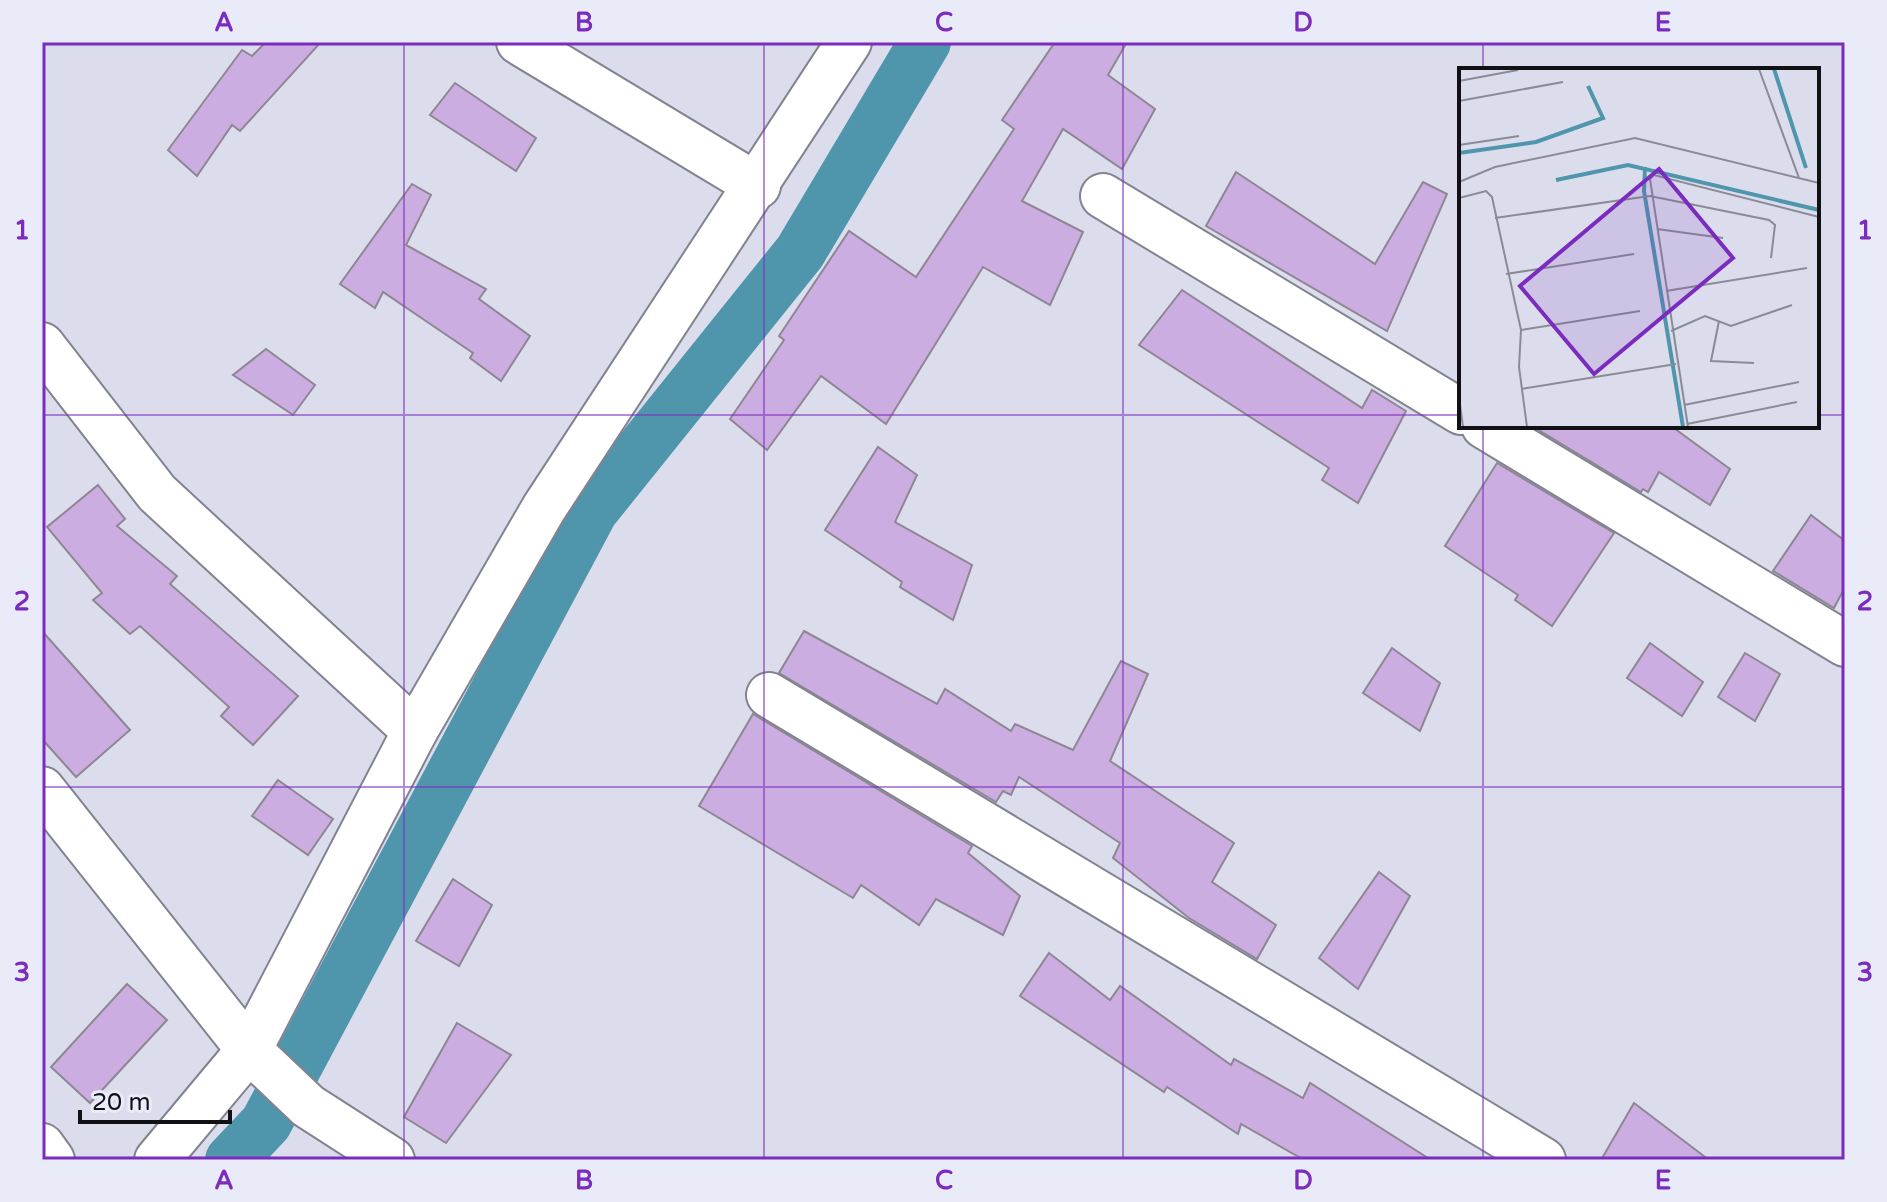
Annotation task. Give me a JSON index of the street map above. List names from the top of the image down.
{
  "scale_bar": "20 m",
  "grid": {
    "columns": [
      "A",
      "B",
      "C",
      "D",
      "E"
    ],
    "rows": ["1", "2", "3"]
  }
}
